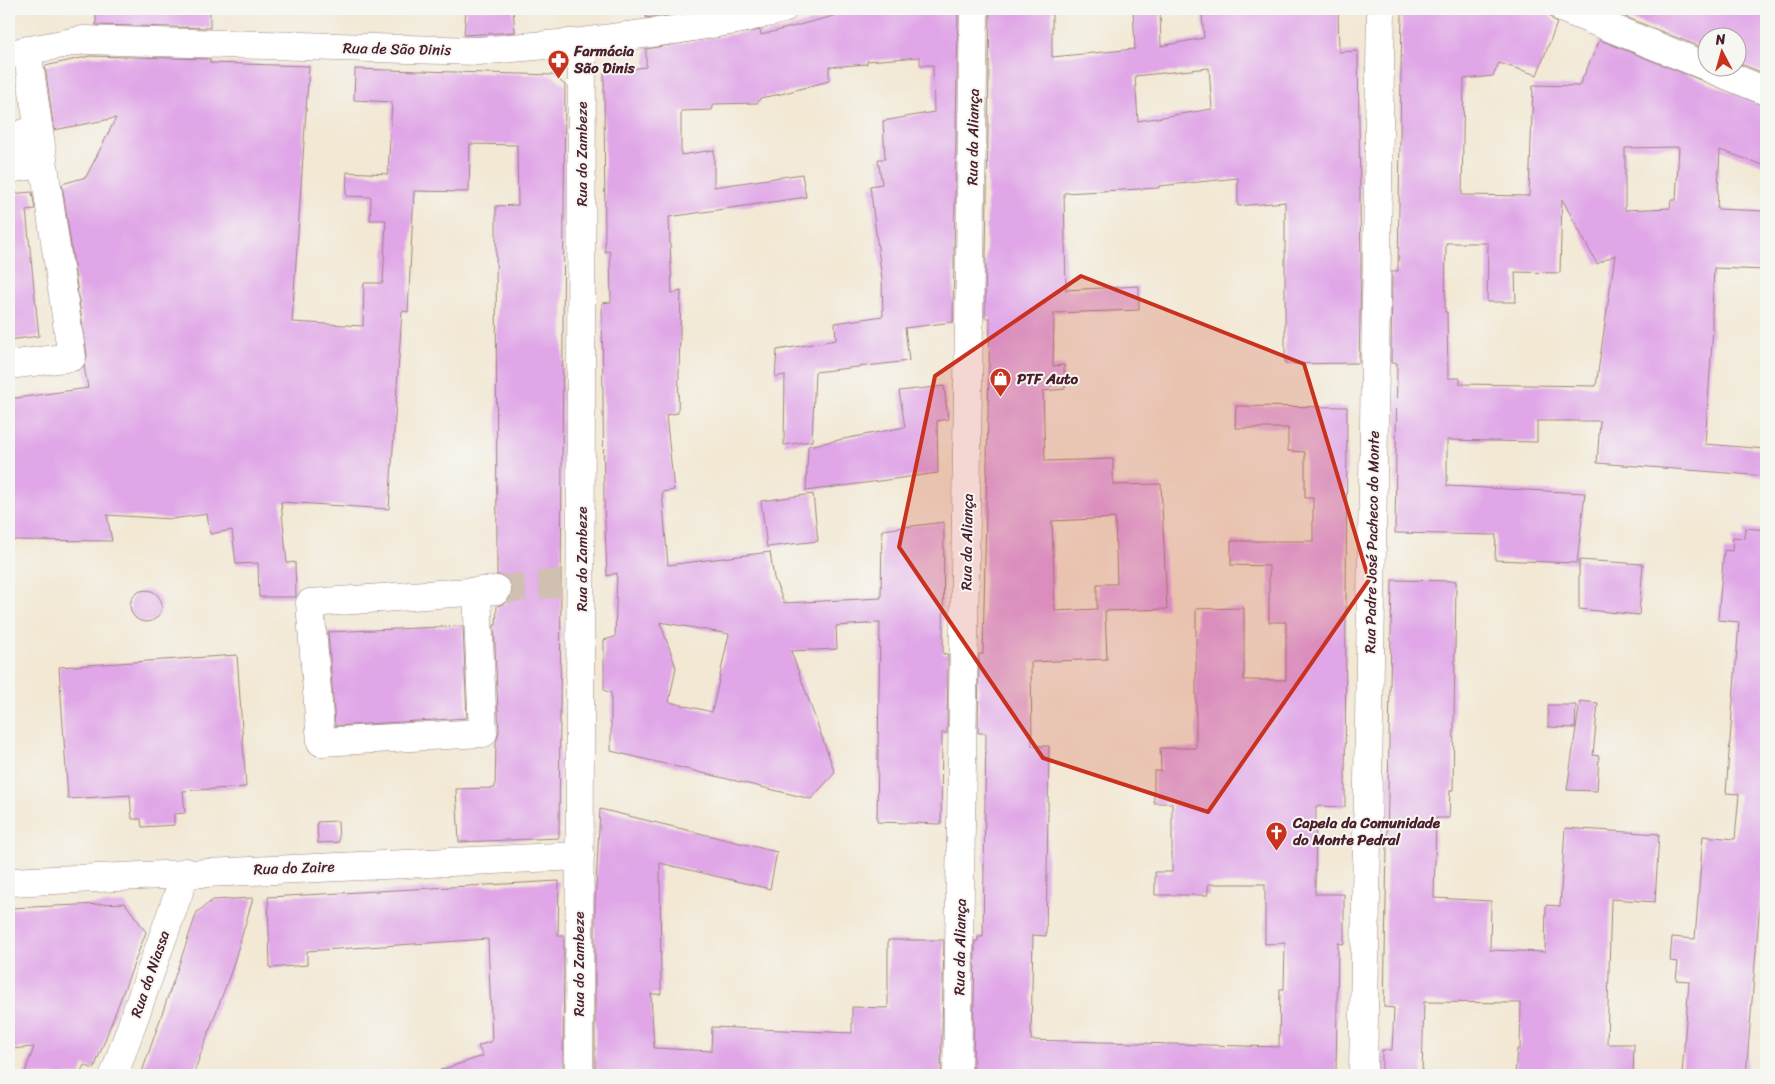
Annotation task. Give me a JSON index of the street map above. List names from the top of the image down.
{
  "streets": {
    "street": [
      "Rua de São Dinis",
      "Rua da Aliança",
      "Rua do Zambeze",
      "Rua Padre José Pacheco do Monte",
      "Rua do Zaire",
      "Rua do Niassa"
    ]
  },
  "crossings": [
    ["Rua de São Dinis", "Rua do Zambeze"],
    ["Rua do Zambeze", "Rua do Zaire"],
    ["Rua do Zaire", "Rua do Niassa"]
  ],
  "places": {
    "pharmacy": ["Farmácia São Dinis"],
    "shop": ["PTF Auto"],
    "church": ["Capela da Comunidade do Monte Pedral"]
  },
  "north": "top"
}
